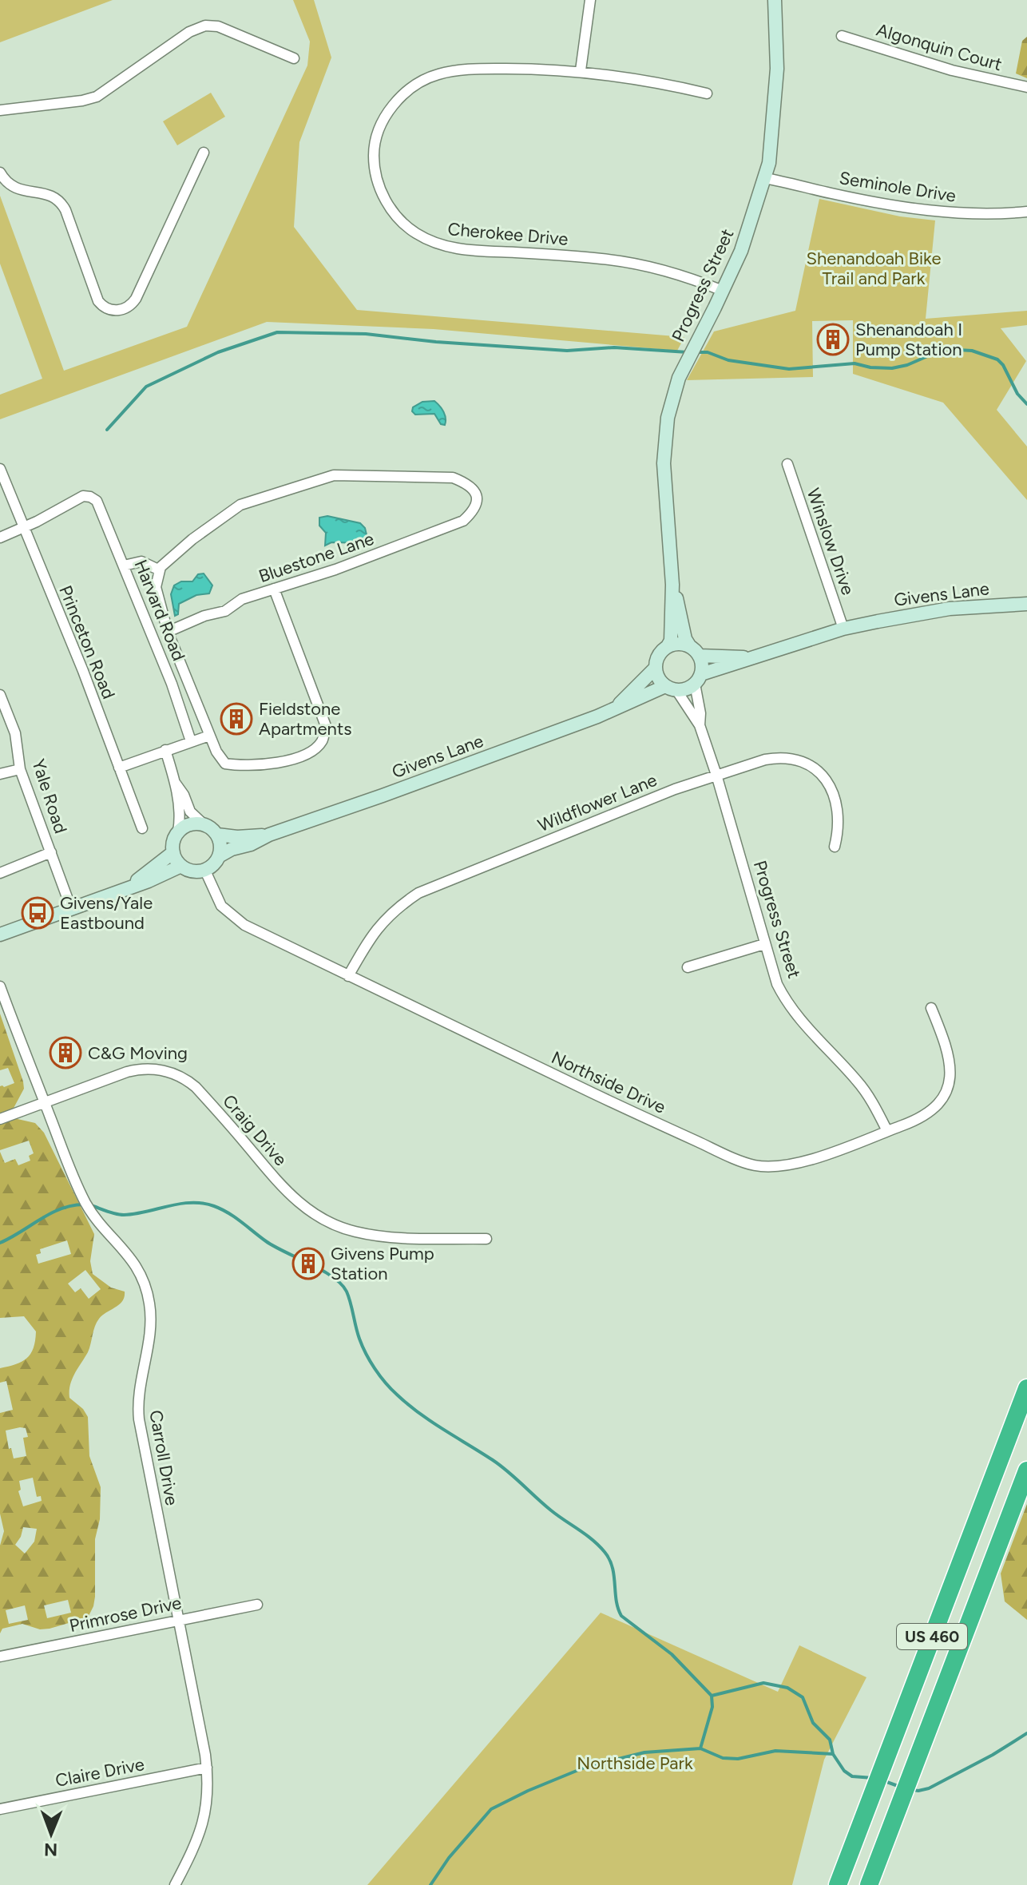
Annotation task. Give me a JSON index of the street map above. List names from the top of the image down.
{
  "streets": {
    "highway": ["US 460"],
    "street": [
      "Algonquin Court",
      "Seminole Drive",
      "Cherokee Drive",
      "Progress Street",
      "Winslow Drive",
      "Bluestone Lane",
      "Givens Lane",
      "Harvard Road",
      "Princeton Road",
      "Yale Road",
      "Wildflower Lane",
      "Northside Drive",
      "Craig Drive",
      "Carroll Drive",
      "Primrose Drive",
      "Claire Drive"
    ]
  },
  "crossings": [
    ["Seminole Drive", "Progress Street"],
    ["Cherokee Drive", "Progress Street"],
    ["Progress Street", "Givens Lane"],
    ["Progress Street", "Wildflower Lane"],
    ["Progress Street", "Northside Drive"],
    ["Winslow Drive", "Givens Lane"],
    ["Givens Lane", "Northside Drive"],
    ["Harvard Road", "Princeton Road"],
    ["Wildflower Lane", "Northside Drive"],
    ["Craig Drive", "Carroll Drive"],
    ["Carroll Drive", "Primrose Drive"],
    ["Carroll Drive", "Claire Drive"]
  ],
  "parks": ["Shenandoah Bike Trail and Park", "Northside Park"],
  "places": {
    "building": [
      "Shenandoah I Pump Station",
      "Fieldstone Apartments",
      "C&G Moving",
      "Givens Pump Station"
    ],
    "bus stop": ["Givens/Yale Eastbound"]
  },
  "north": "bottom"
}
